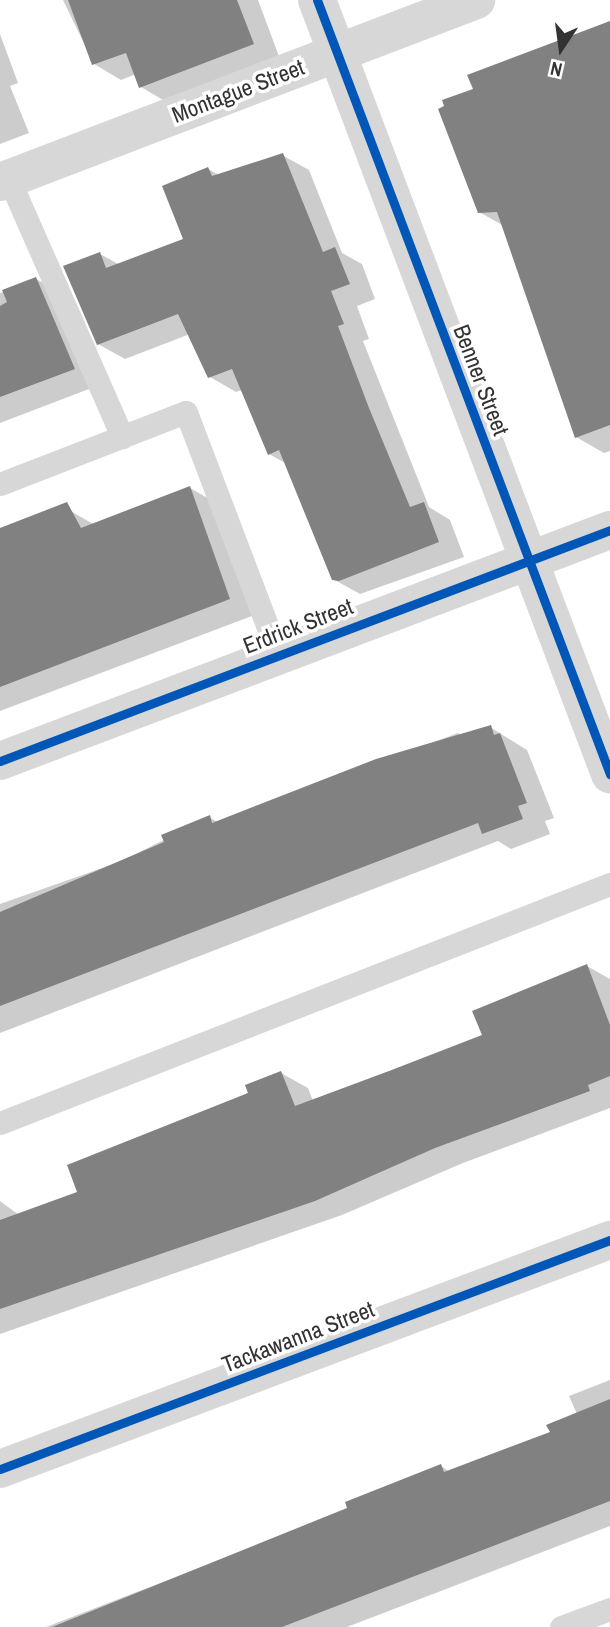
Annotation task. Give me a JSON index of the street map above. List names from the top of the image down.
{
  "streets": {
    "street": [
      "Montague Street",
      "Benner Street",
      "Erdrick Street",
      "Tackawanna Street"
    ]
  },
  "crossings": [
    ["Montague Street", "Benner Street"],
    ["Benner Street", "Erdrick Street"]
  ],
  "north": "bottom"
}
